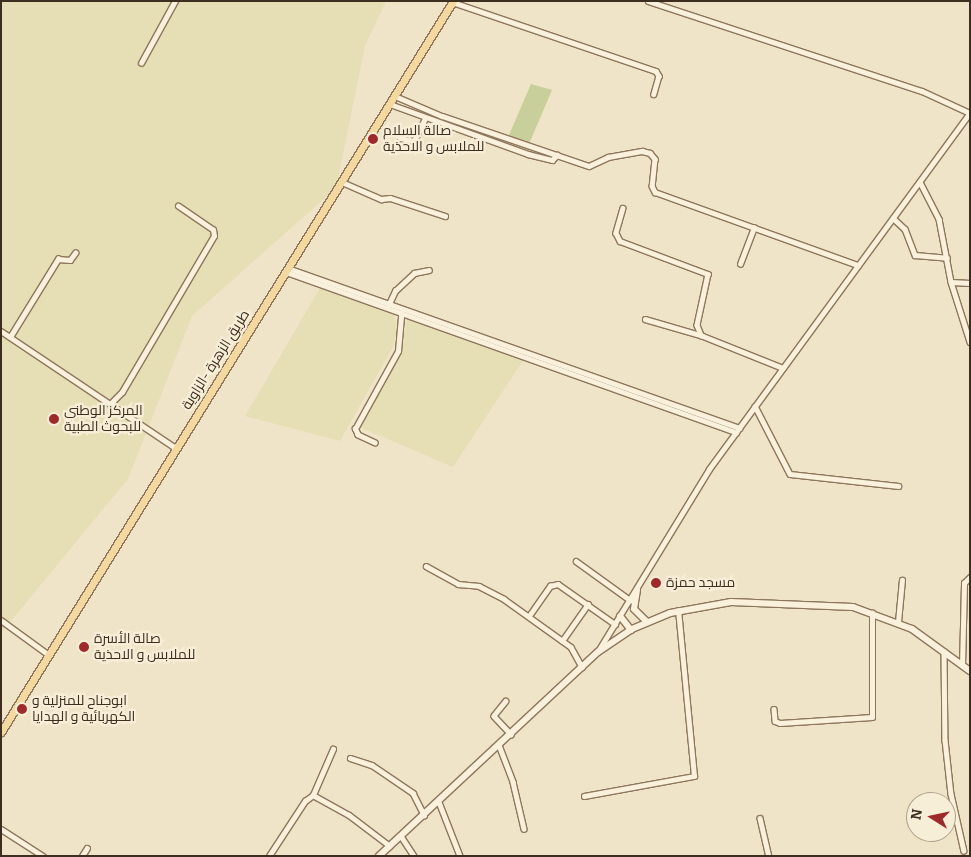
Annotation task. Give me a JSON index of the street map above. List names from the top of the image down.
{
  "streets": {
    "main road": ["طريق الزهرة -الزاوية"]
  },
  "places": [
    "صالة السلام للملابس و الاحذية",
    "المركز الوطني للبحوث الطبية",
    "مسجد حمزة",
    "صالة الأسرة للملابس و الاحذية",
    "ابوجناح للمنزلية و الكهربائية و الهدايا"
  ],
  "north": "left"
}
